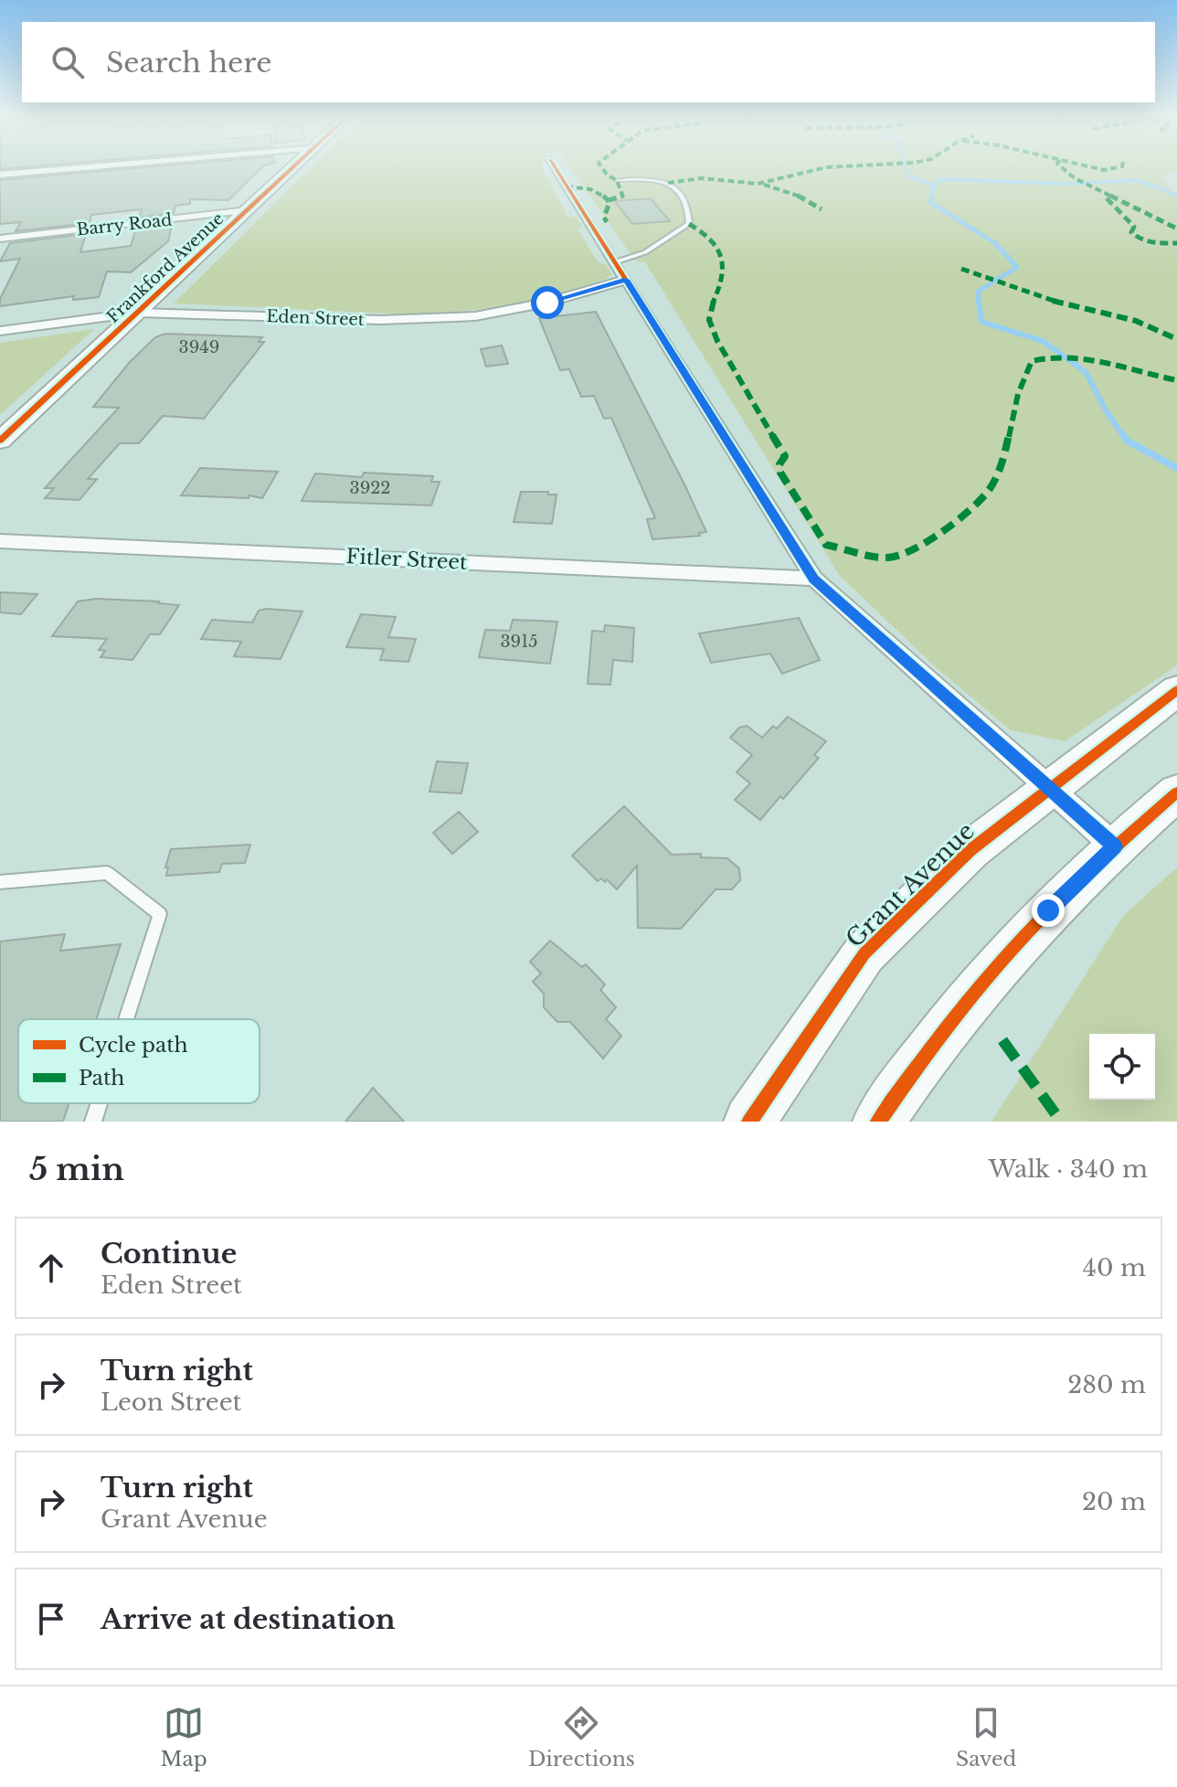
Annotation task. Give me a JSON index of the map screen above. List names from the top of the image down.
{
  "streets": {
    "main road": ["Frankford Avenue", "Grant Avenue"],
    "street": ["Barry Road", "Eden Street", "Fitler Street"]
  },
  "crossings": [
    ["Barry Road", "Frankford Avenue"],
    ["Frankford Avenue", "Eden Street"]
  ],
  "house_numbers": ["3949", "3922", "3915"],
  "legend": ["Cycle path", "Path"],
  "page": {
    "search": "Search here",
    "heading": ["5 min", "Walk · 340 m"],
    "list": [
      ["Continue", "Eden Street", "40 m"],
      ["Turn right", "Leon Street", "280 m"],
      ["Turn right", "Grant Avenue", "20 m"],
      "Arrive at destination"
    ],
    "nav": ["Map", "Directions", "Saved"]
  }
}
